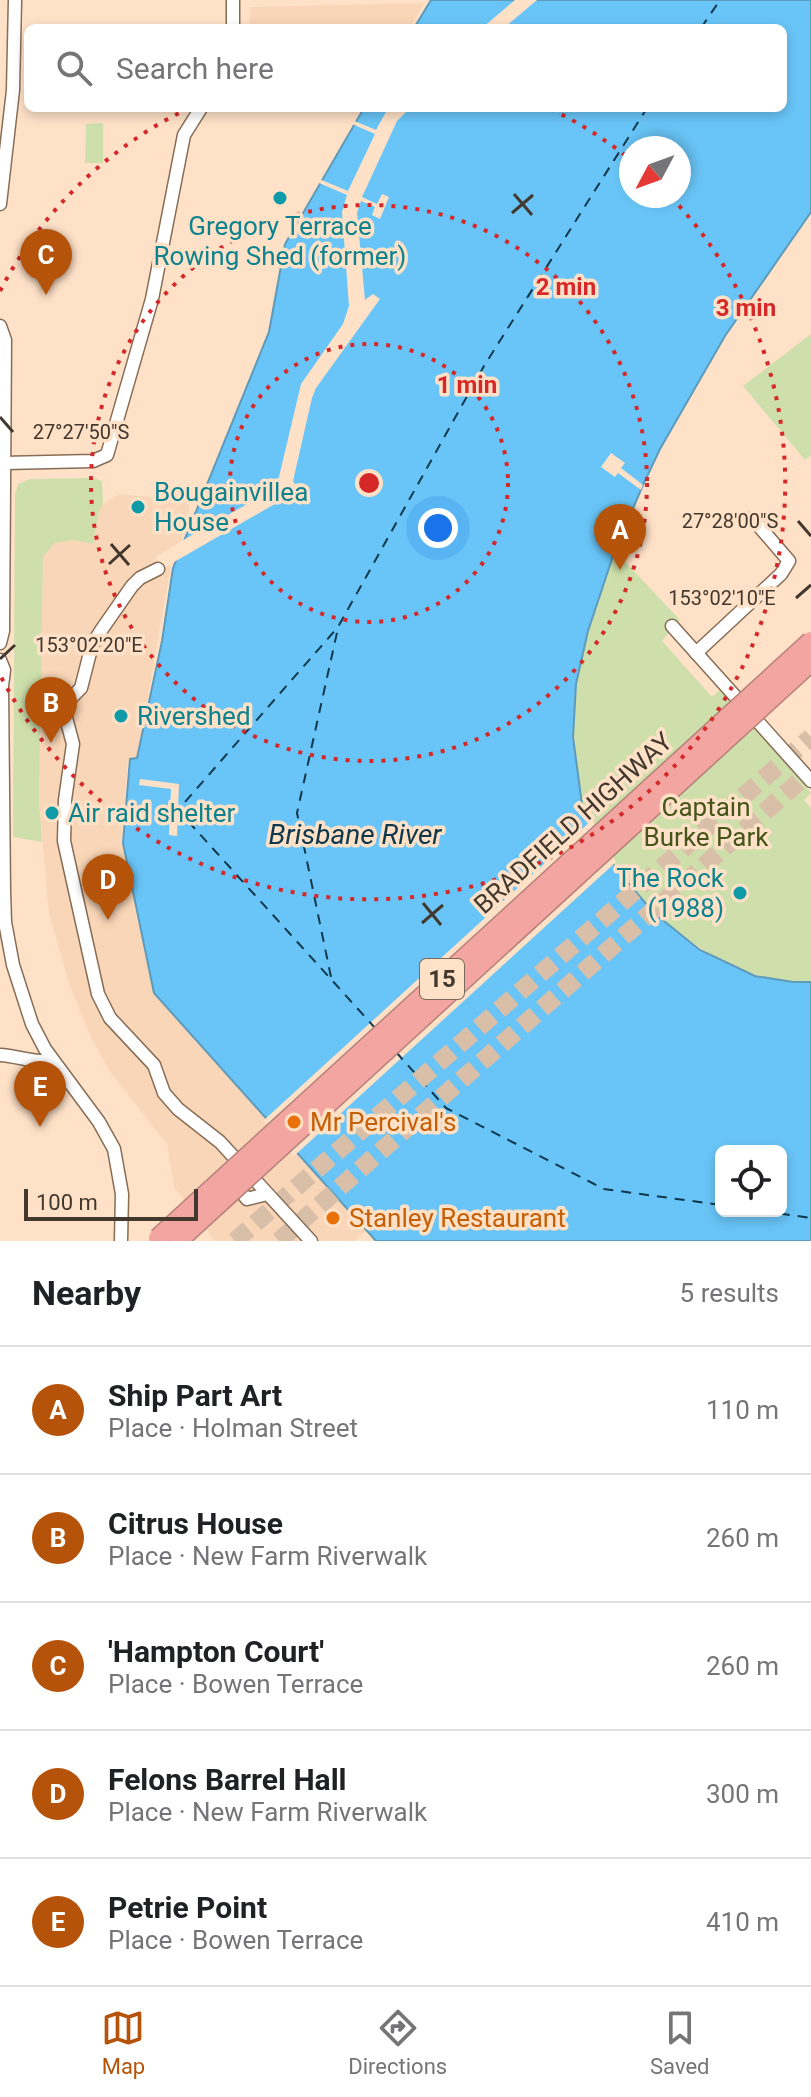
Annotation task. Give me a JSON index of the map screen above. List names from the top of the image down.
{
  "streets": {
    "highway": ["BRADFIELD HIGHWAY", "15"]
  },
  "water": ["Brisbane River"],
  "parks": ["Captain Burke Park"],
  "places": [
    "Gregory Terrace Rowing Shed (former)",
    "Bougainvillea House",
    "Rivershed",
    "Air raid shelter",
    "The Rock (1988)",
    "Mr Percival's",
    "Stanley Restaurant"
  ],
  "scale_bar": "100 m",
  "north": "bottom left",
  "page": {
    "search": "Search here",
    "pins": [
      "C",
      "A",
      "B",
      "D",
      "E"
    ],
    "scale": "100 m",
    "heading": ["Nearby", "5 results"],
    "list": [
      {
        "mark": "A",
        "name": "Ship Part Art",
        "note": "Place · Holman Street",
        "value": "110 m"
      },
      {
        "mark": "B",
        "name": "Citrus House",
        "note": "Place · New Farm Riverwalk",
        "value": "260 m"
      },
      {
        "mark": "C",
        "name": "'Hampton Court'",
        "note": "Place · Bowen Terrace",
        "value": "260 m"
      },
      {
        "mark": "D",
        "name": "Felons Barrel Hall",
        "note": "Place · New Farm Riverwalk",
        "value": "300 m"
      },
      {
        "mark": "E",
        "name": "Petrie Point",
        "note": "Place · Bowen Terrace",
        "value": "410 m"
      }
    ],
    "nav": ["Map", "Directions", "Saved"]
  },
  "coordinates": [
    "27°27'50\"S",
    "27°28'00\"S",
    "153°02'10\"E",
    "153°02'20\"E"
  ],
  "rings": ["2 min", "3 min", "1 min"]
}
